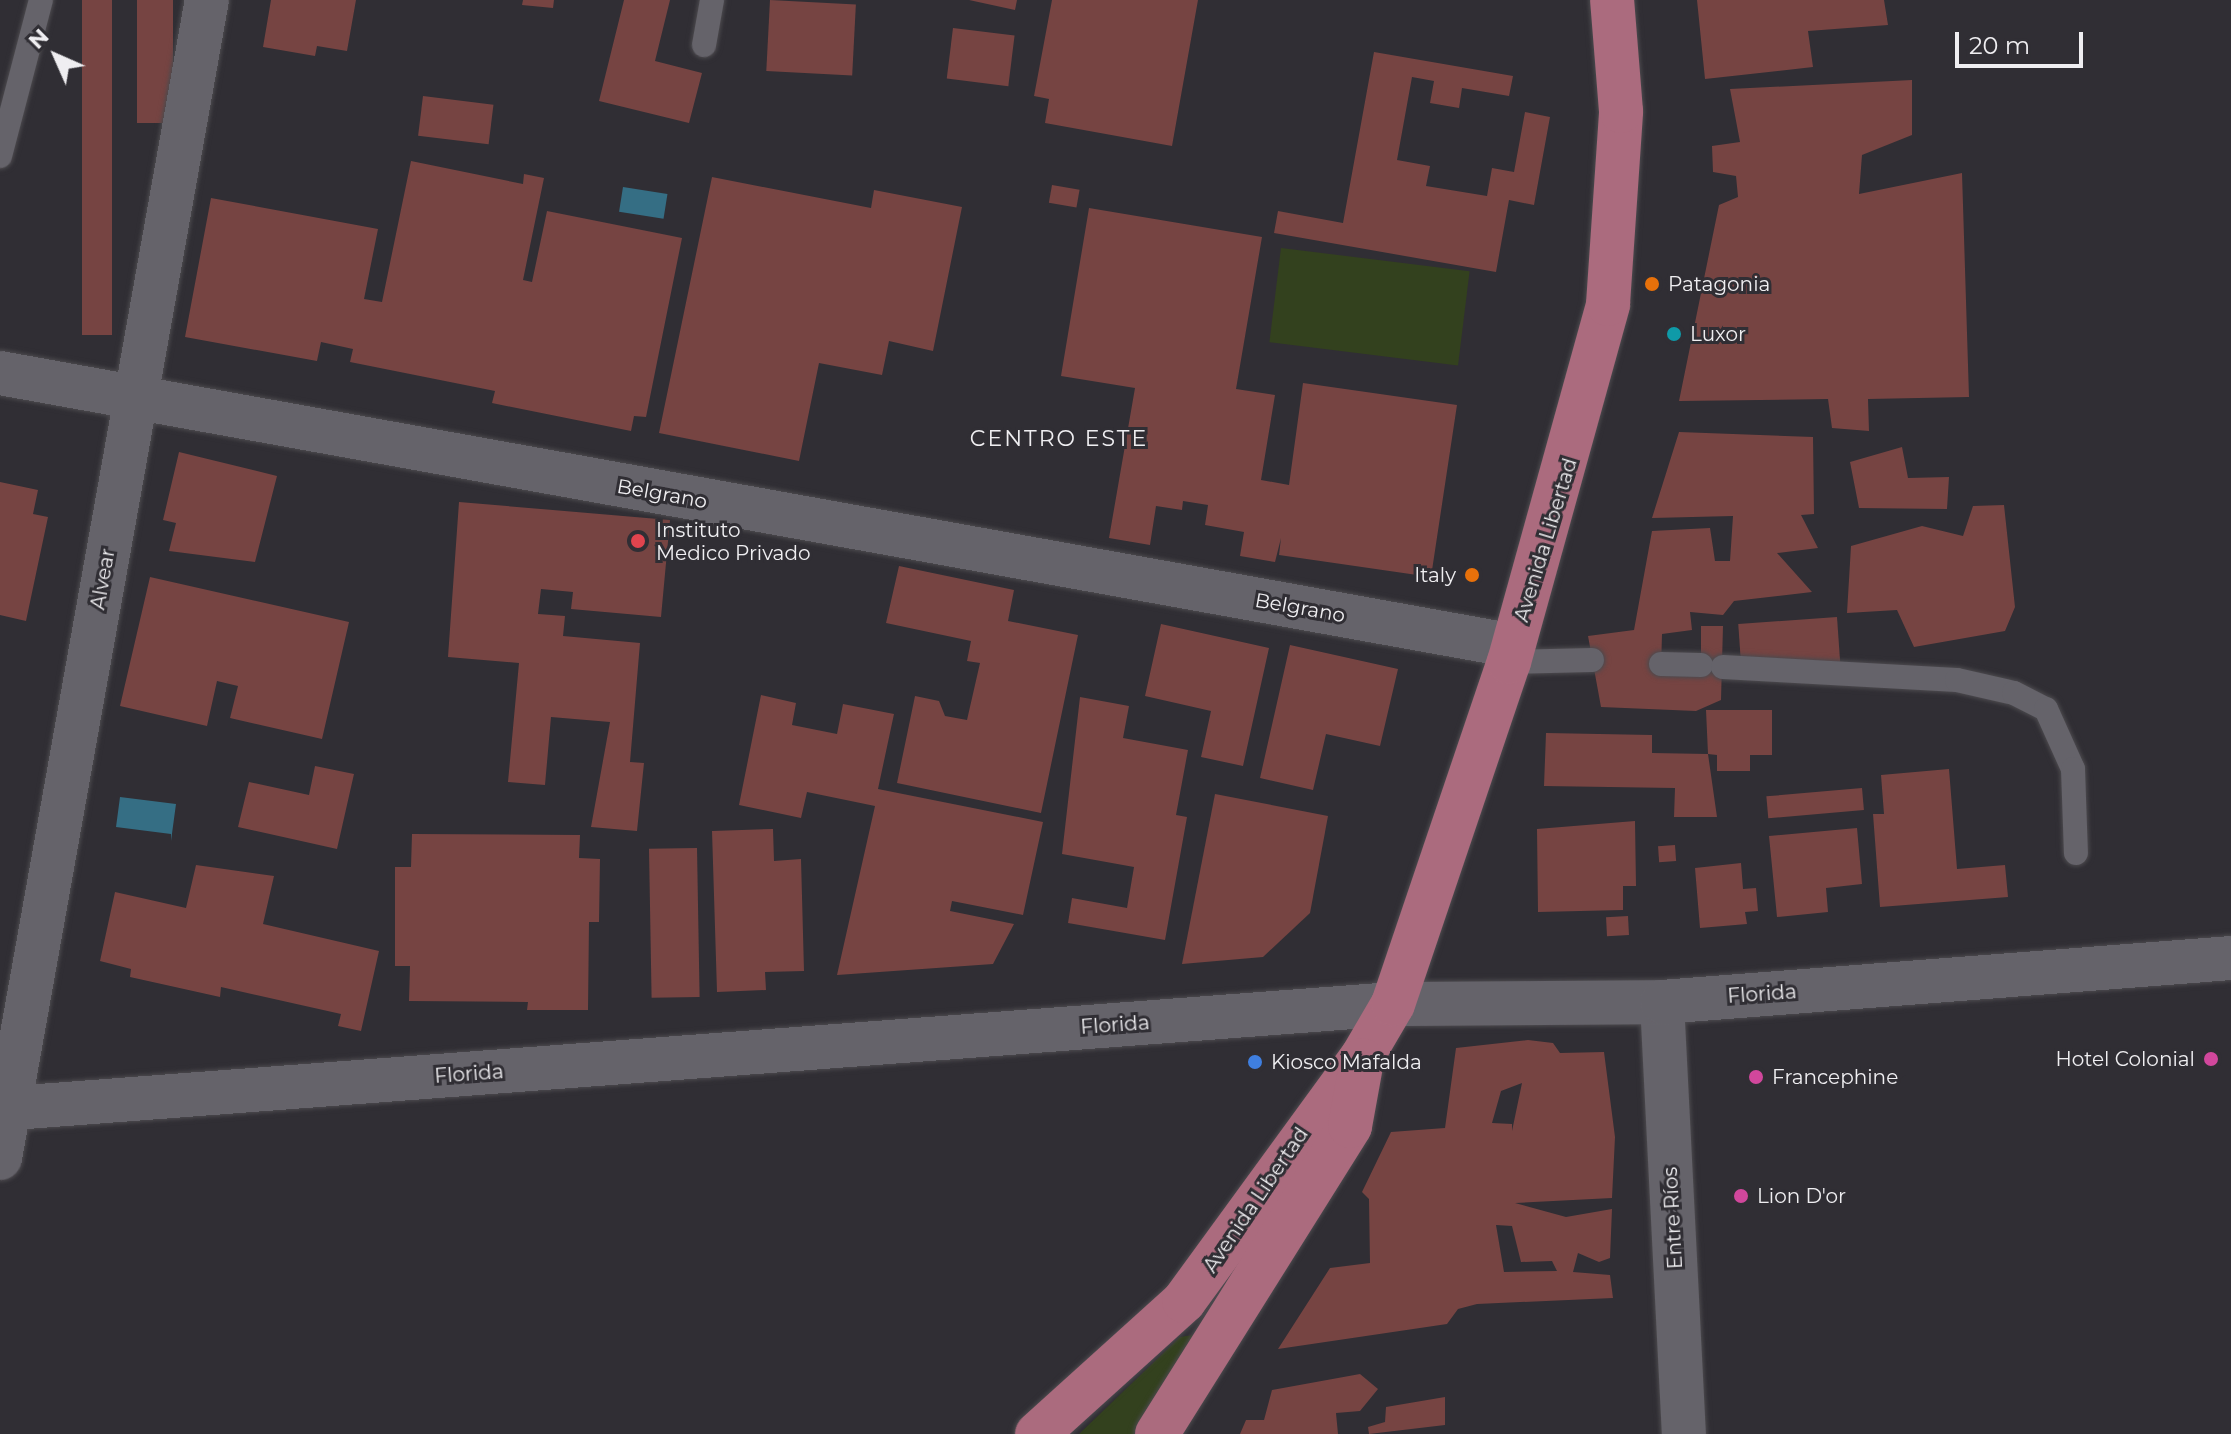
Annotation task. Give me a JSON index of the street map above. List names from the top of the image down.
{
  "streets": {
    "main road": ["Avenida Libertad"],
    "street": [
      "Belgrano",
      "Alvear",
      "Florida",
      "Entre Ríos"
    ]
  },
  "crossings": [
    ["Belgrano", "Avenida Libertad"],
    ["Belgrano", "Alvear"],
    ["Avenida Libertad", "Florida"],
    ["Alvear", "Florida"],
    ["Florida", "Entre Ríos"]
  ],
  "districts": ["CENTRO ESTE"],
  "places": [
    "Patagonia",
    "Luxor",
    "Instituto Medico Privado",
    "Italy",
    "Hotel Colonial",
    "Kiosco Mafalda",
    "Francephine",
    "Lion D'or"
  ],
  "scale_bar": "20 m",
  "north": "top left"
}
